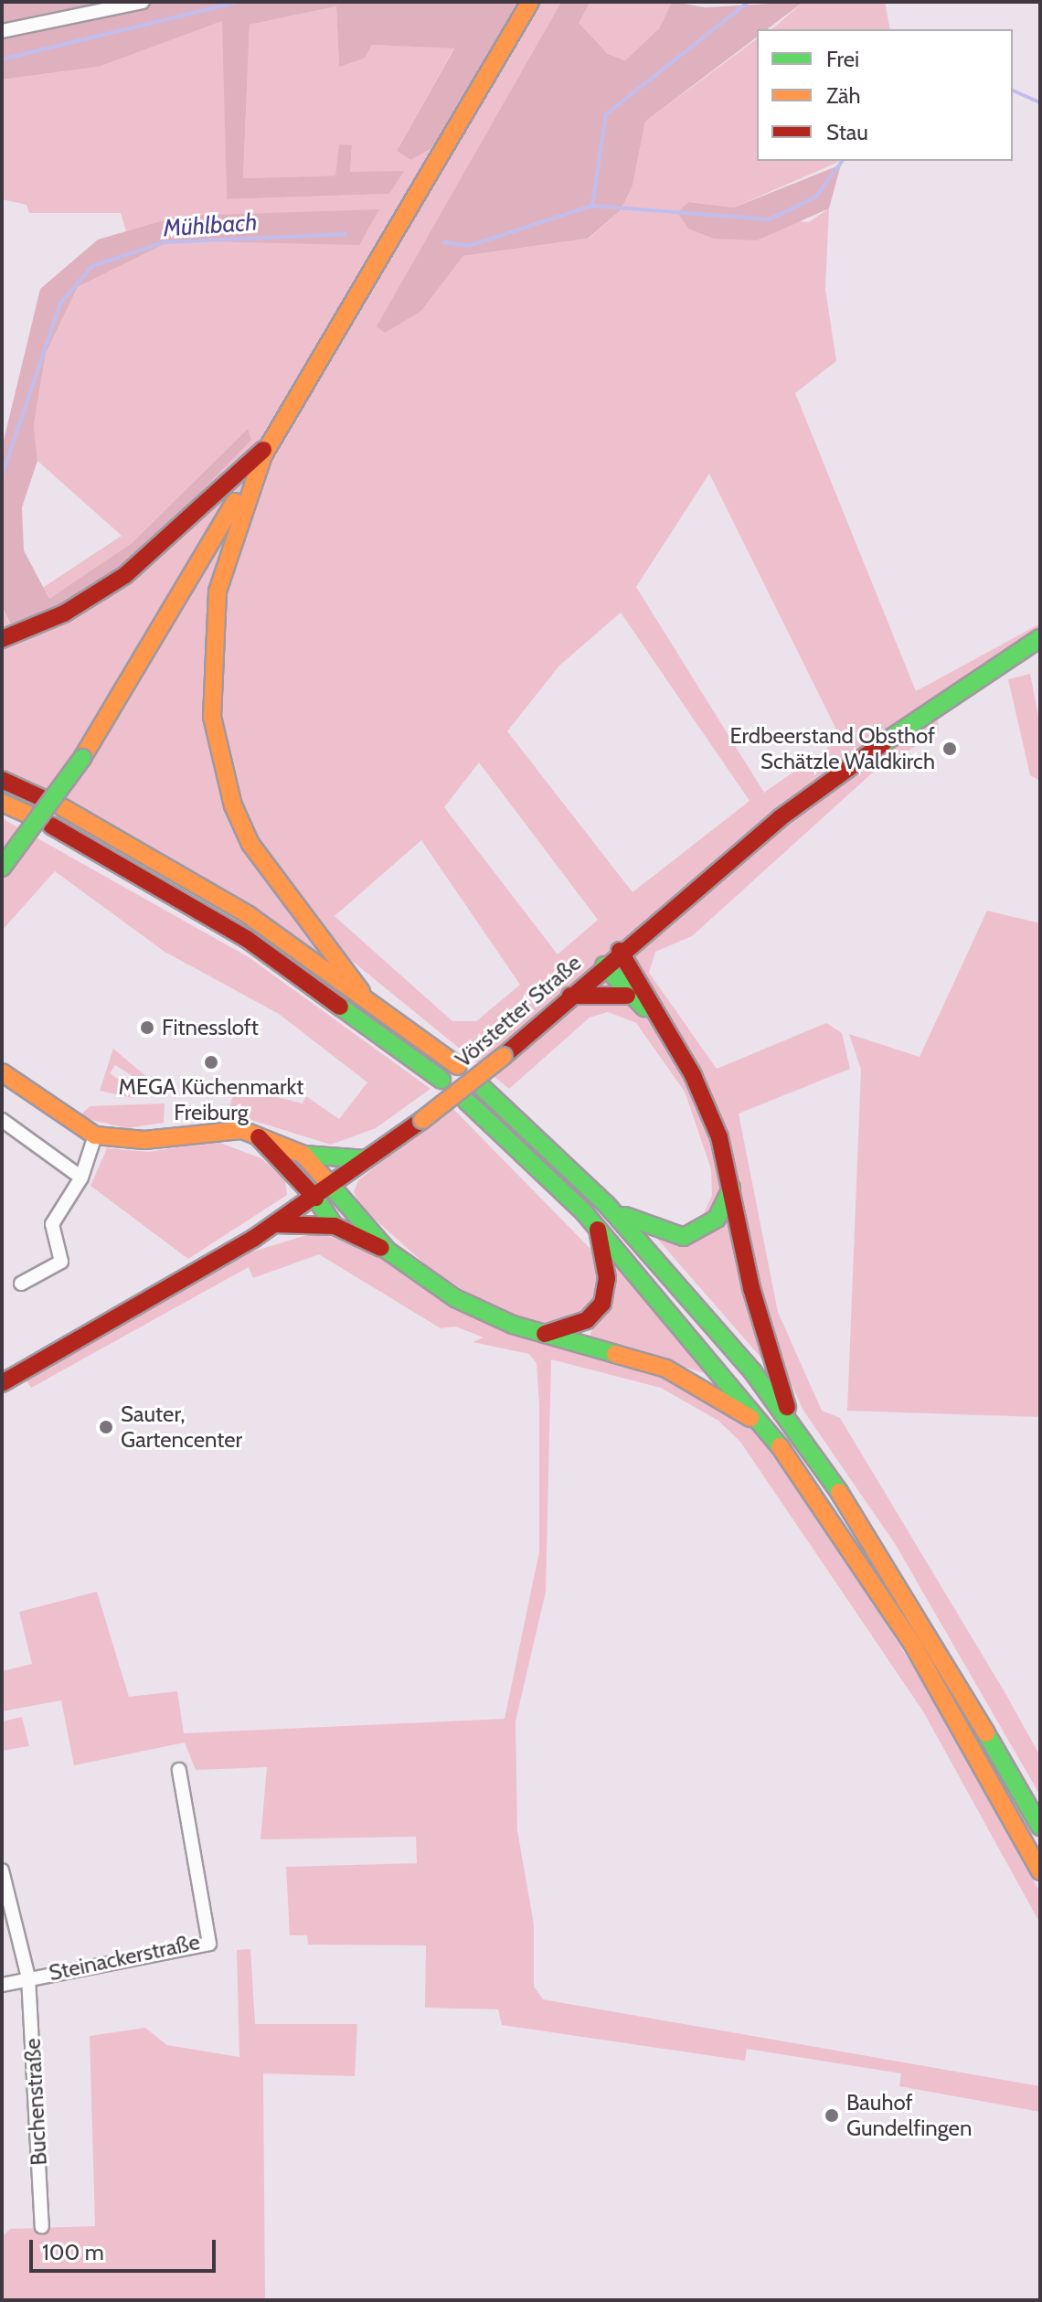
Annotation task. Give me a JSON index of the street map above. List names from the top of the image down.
{
  "streets": {
    "main road": ["Vörstetter Straße"],
    "street": ["Steinackerstraße", "Buchenstraße"]
  },
  "crossings": [
    ["Steinackerstraße", "Buchenstraße"]
  ],
  "water": ["Mühlbach"],
  "places": [
    "Erdbeerstand Obsthof Schätzle Waldkirch",
    "Fitnessloft",
    "MEGA Küchenmarkt Freiburg",
    "Sauter, Gartencenter",
    "Bauhof Gundelfingen"
  ],
  "legend": ["Frei", "Zäh", "Stau"],
  "scale_bar": "100 m"
}
